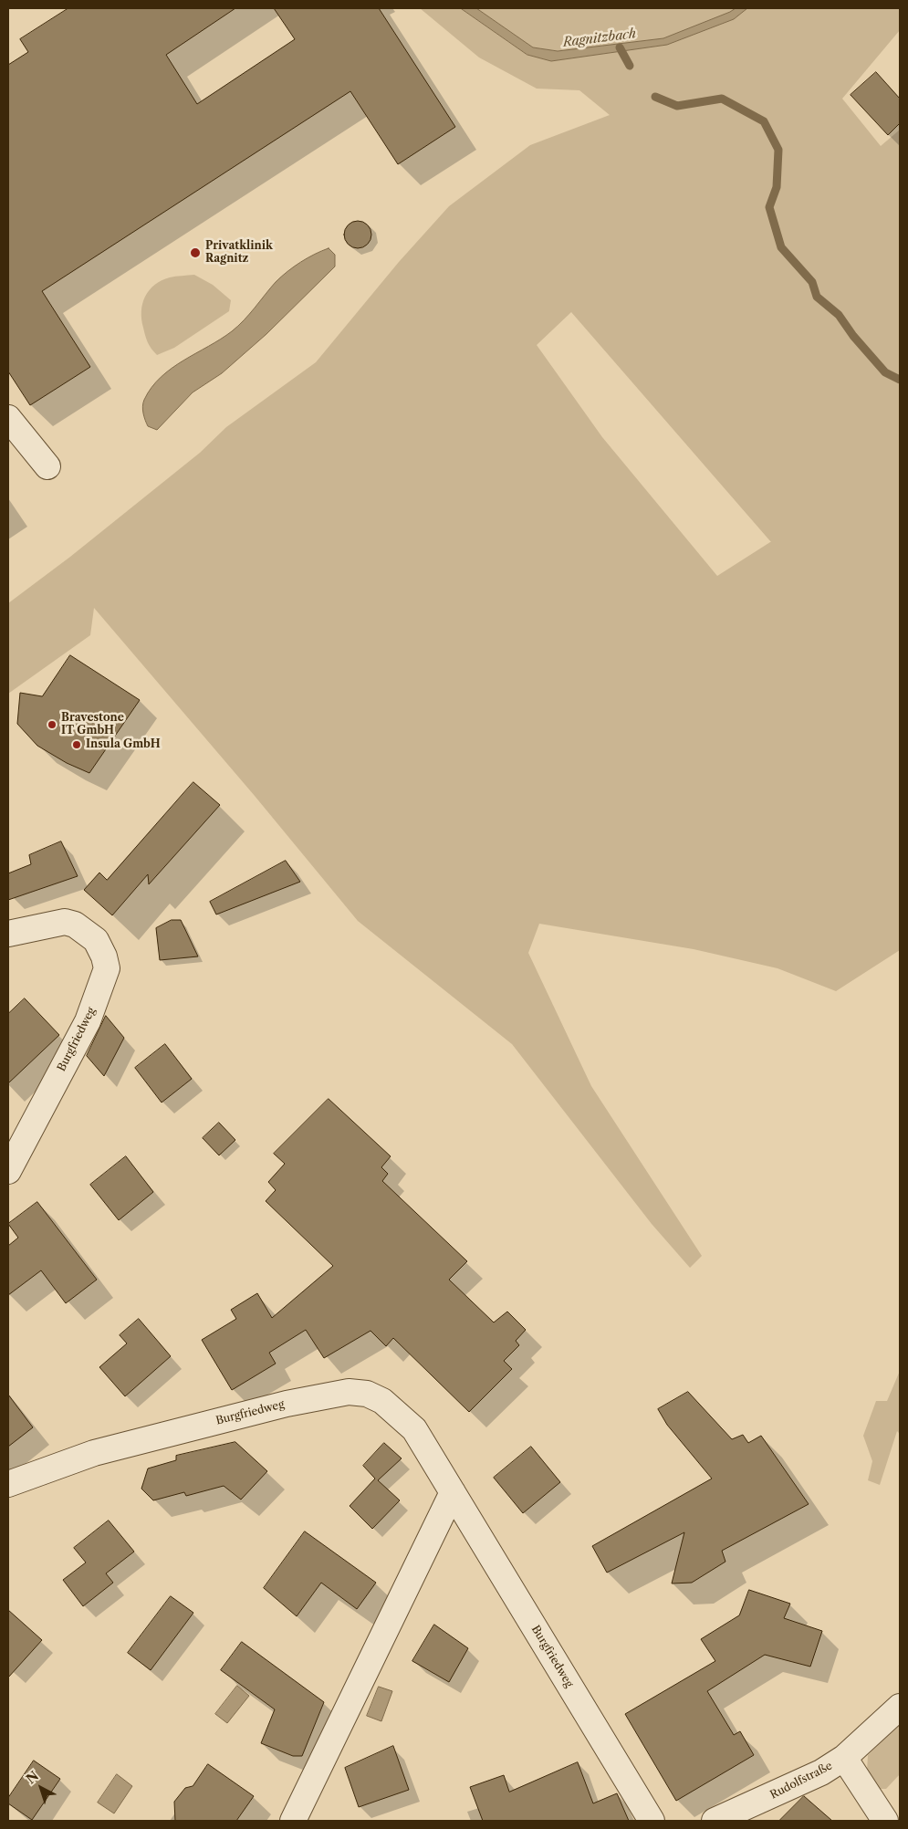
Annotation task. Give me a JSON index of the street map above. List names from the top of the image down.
{
  "streets": {
    "street": ["Burgfriedweg", "Rudolfstraße"]
  },
  "water": ["Ragnitzbach"],
  "places": ["Privatklinik Ragnitz", "Bravestone IT GmbH", "Insula GmbH"],
  "north": "top left"
}
